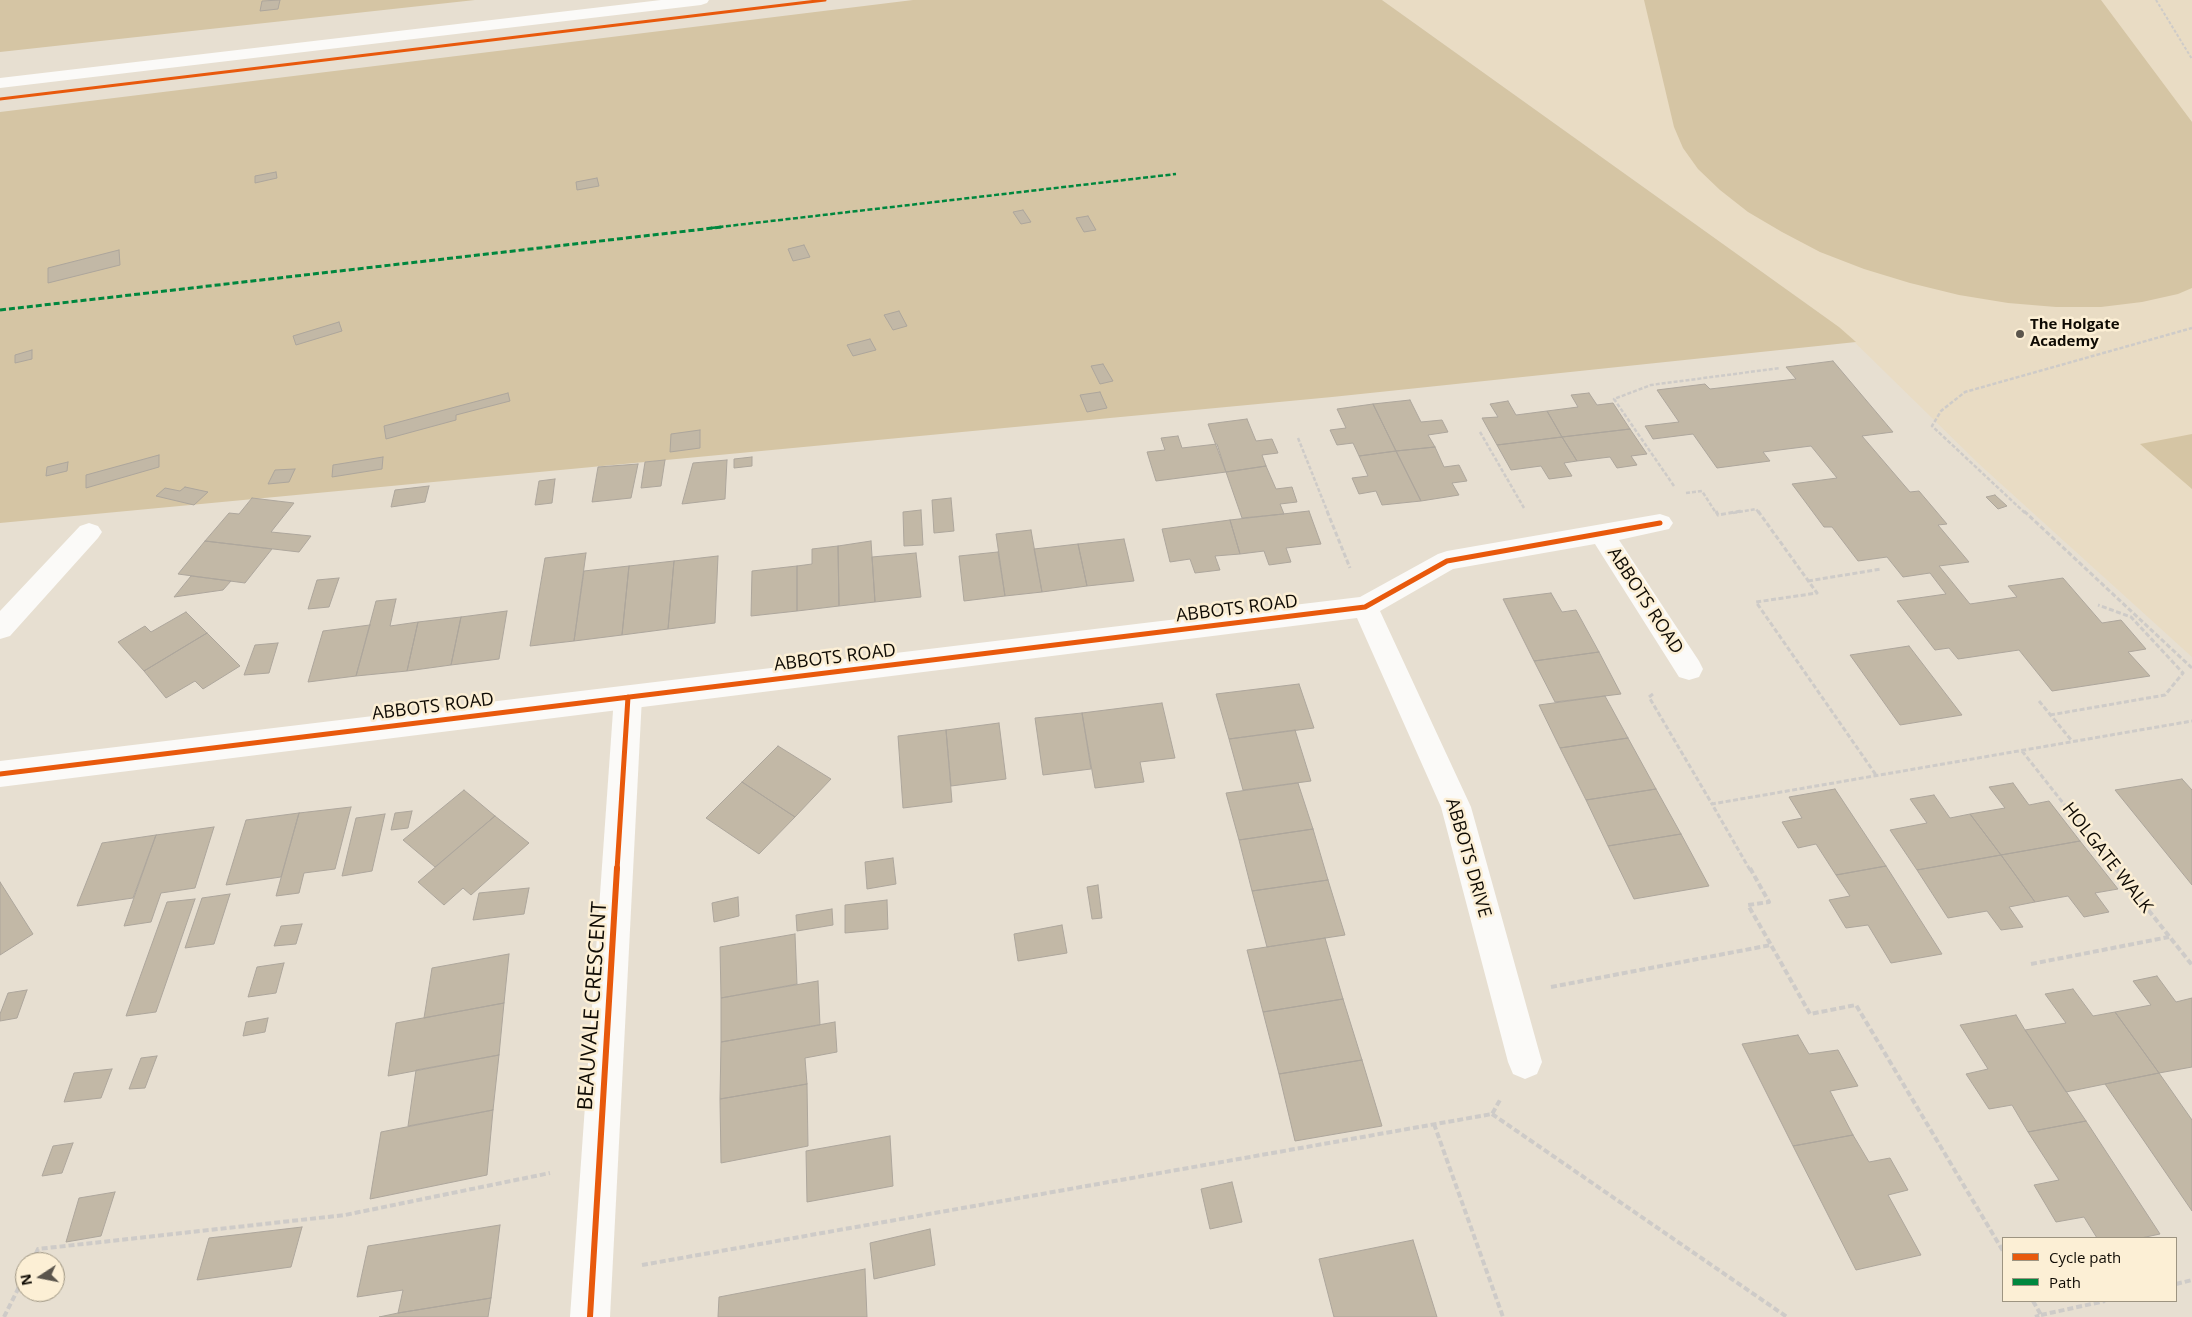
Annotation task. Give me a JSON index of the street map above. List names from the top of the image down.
{
  "streets": {
    "street": ["ABBOTS ROAD", "ABBOTS DRIVE", "BEAUVALE CRESCENT"],
    "path": ["HOLGATE WALK"]
  },
  "crossings": [
    ["ABBOTS ROAD", "ABBOTS DRIVE"],
    ["ABBOTS ROAD", "BEAUVALE CRESCENT"]
  ],
  "places": ["The Holgate Academy"],
  "legend": ["Cycle path", "Path"],
  "north": "left"
}
